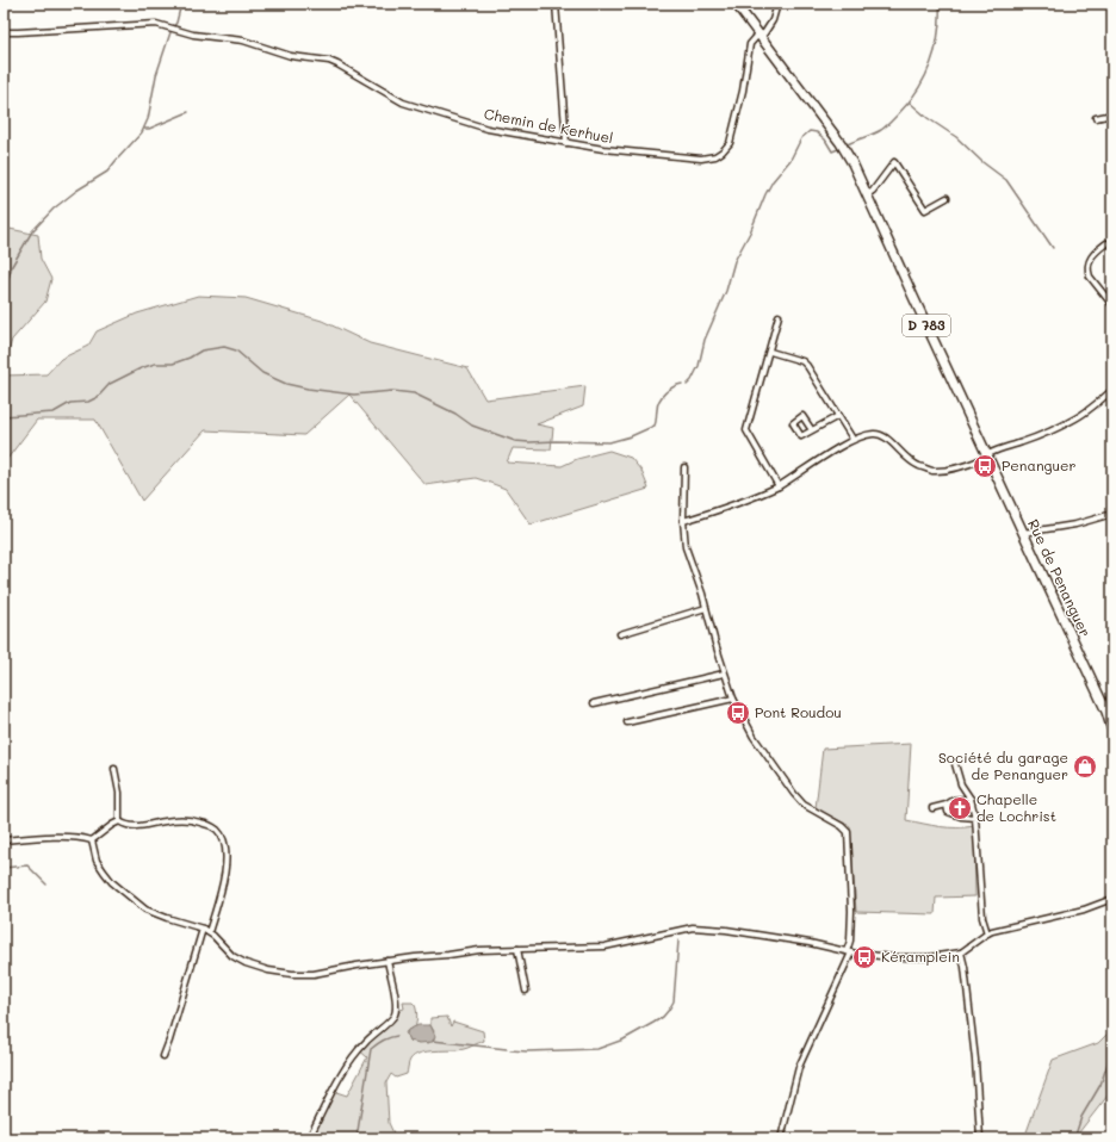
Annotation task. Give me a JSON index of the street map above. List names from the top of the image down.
{
  "streets": {
    "main road": ["D 783", "Rue de Penanguer"],
    "street": ["Chemin de Kerhuel"]
  },
  "crossings": [
    ["Chemin de Kerhuel", "D 783"],
    ["D 783", "Rue de Penanguer"]
  ],
  "places": {
    "bus stop": ["Penanguer", "Pont Roudou", "Kéramplein"],
    "shop": ["Société du garage de Penanguer"],
    "church": ["Chapelle de Lochrist"]
  }
}
